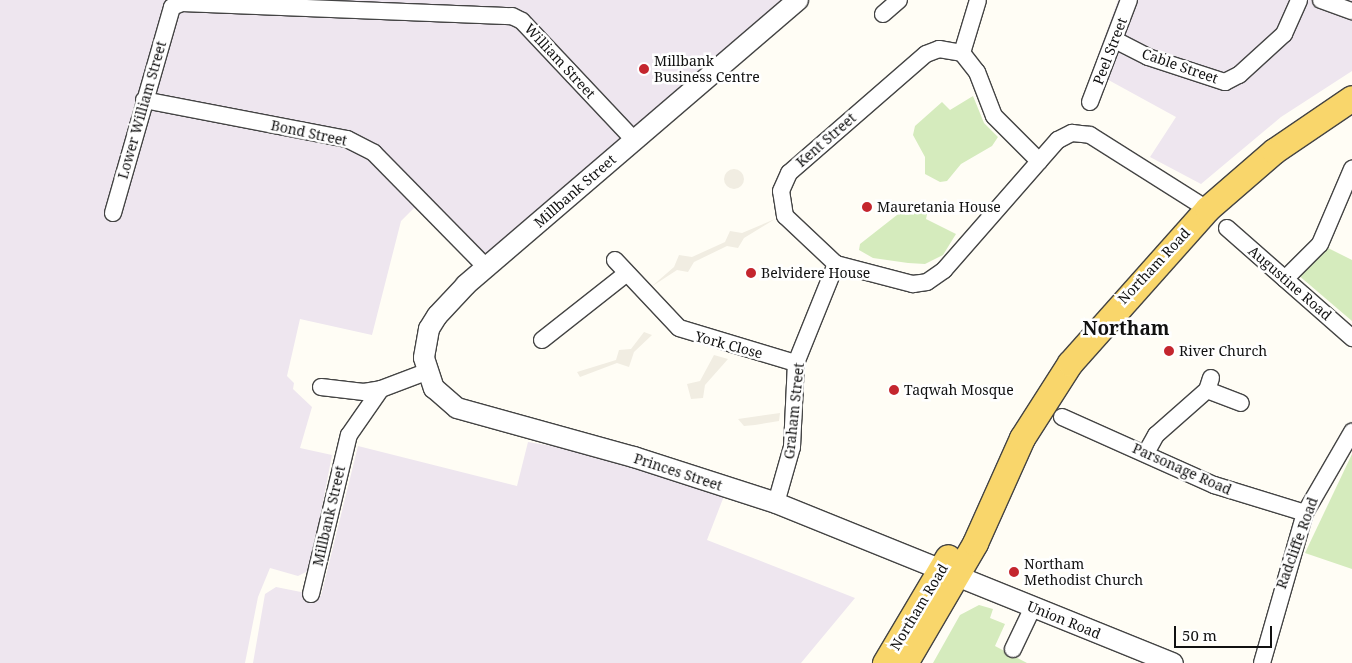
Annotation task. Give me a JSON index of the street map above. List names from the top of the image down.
{
  "streets": {
    "main road": ["Northam Road"],
    "street": [
      "Peel Street",
      "William Street",
      "Cable Street",
      "Lower William Street",
      "Bond Street",
      "Kent Street",
      "Millbank Street",
      "Augustine Road",
      "York Close",
      "Graham Street",
      "Parsonage Road",
      "Princes Street",
      "Radcliffe Road",
      "Union Road"
    ]
  },
  "crossings": [
    ["Peel Street", "Cable Street"],
    ["William Street", "Lower William Street"],
    ["William Street", "Millbank Street"],
    ["Lower William Street", "Bond Street"],
    ["Bond Street", "Millbank Street"],
    ["Kent Street", "Northam Road"],
    ["Kent Street", "Graham Street"],
    ["Millbank Street", "Princes Street"],
    ["Northam Road", "Princes Street"],
    ["Northam Road", "Union Road"],
    ["York Close", "Graham Street"],
    ["Graham Street", "Princes Street"],
    ["Parsonage Road", "Radcliffe Road"],
    ["Princes Street", "Union Road"]
  ],
  "districts": ["Northam"],
  "places": [
    "Millbank Business Centre",
    "Mauretania House",
    "Belvidere House",
    "River Church",
    "Taqwah Mosque",
    "Northam Methodist Church"
  ],
  "scale_bar": "50 m"
}
